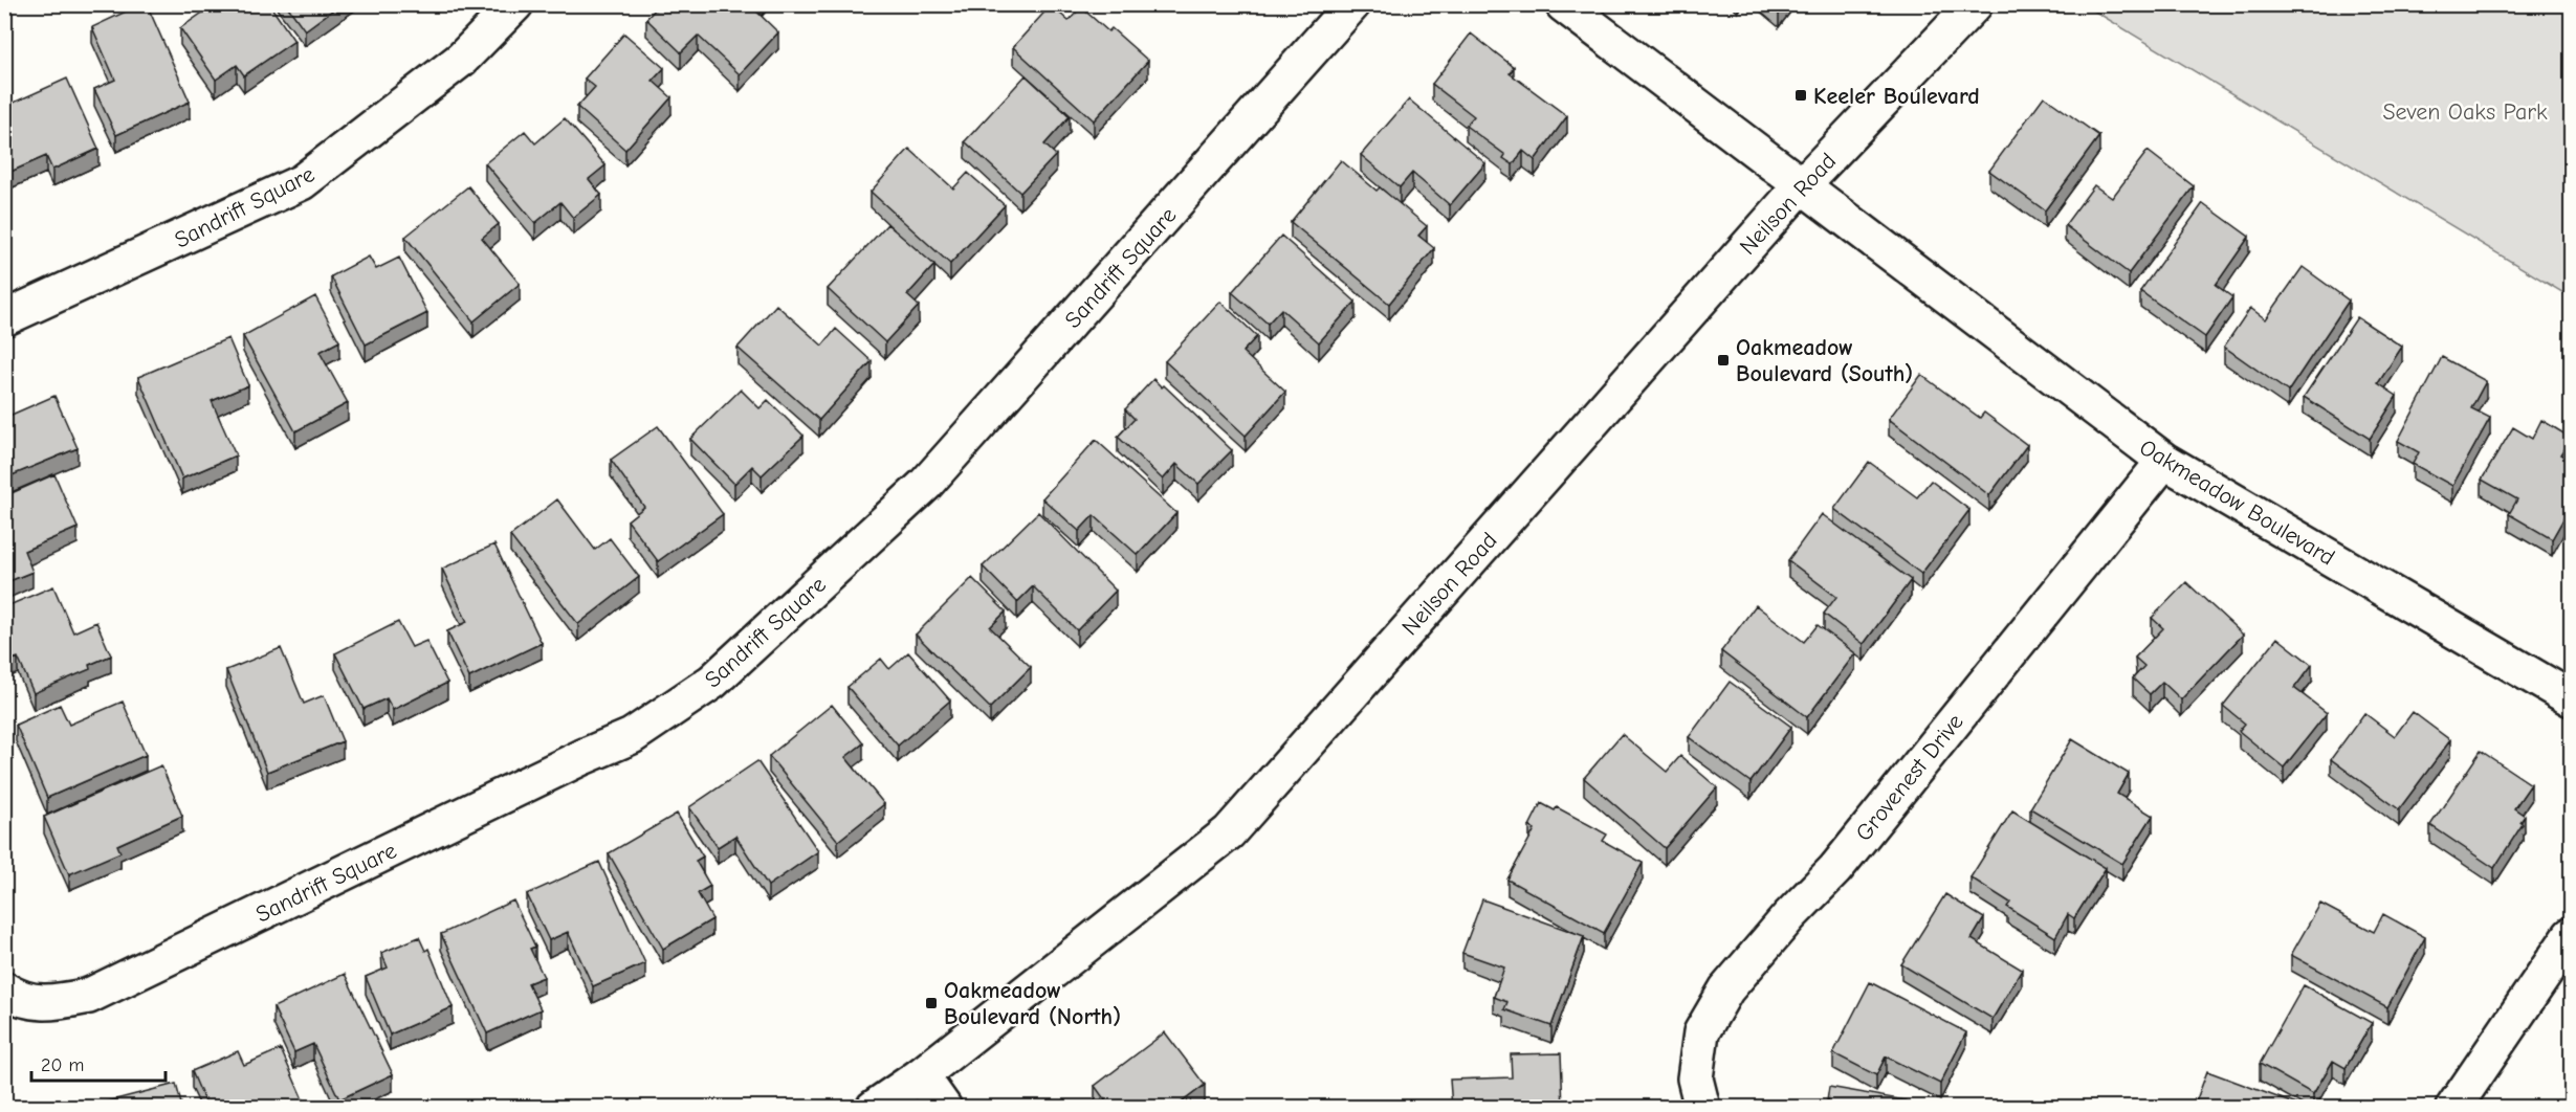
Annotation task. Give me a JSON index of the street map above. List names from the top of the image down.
{
  "streets": {
    "street": [
      "Neilson Road",
      "Sandrift Square",
      "Oakmeadow Boulevard",
      "Grovenest Drive"
    ]
  },
  "crossings": [
    ["Neilson Road", "Oakmeadow Boulevard"],
    ["Oakmeadow Boulevard", "Grovenest Drive"]
  ],
  "parks": ["Seven Oaks Park"],
  "places": {
    "transit": ["Keeler Boulevard", "Oakmeadow Boulevard (South)", "Oakmeadow Boulevard (North)"]
  },
  "scale_bar": "20 m"
}
